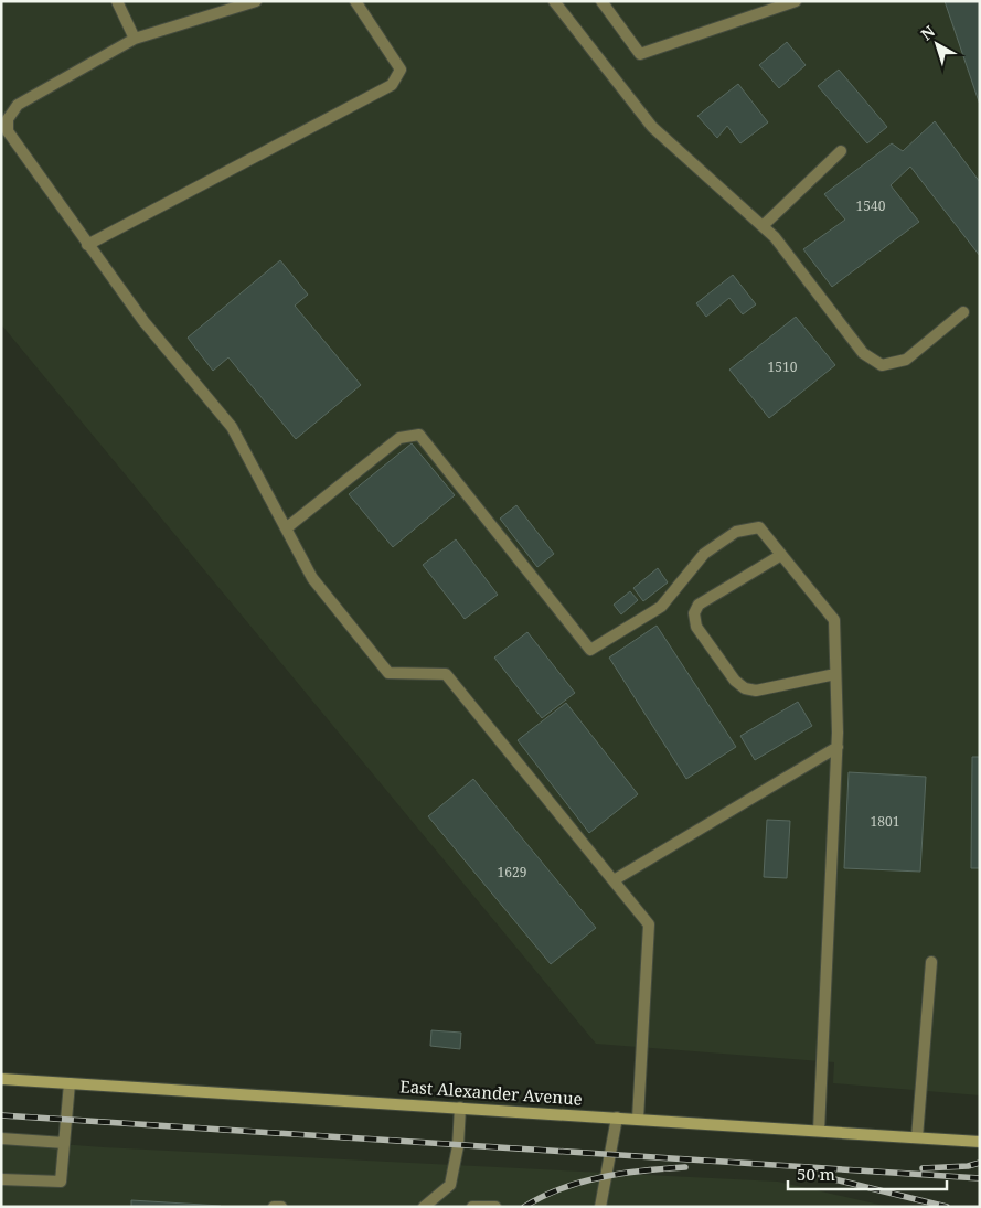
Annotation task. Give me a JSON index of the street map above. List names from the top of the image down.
{
  "streets": {
    "street": ["East Alexander Avenue"]
  },
  "house_numbers": [
    "1540",
    "1510",
    "1801",
    "1629"
  ],
  "scale_bar": "50 m",
  "north": "top left"
}
